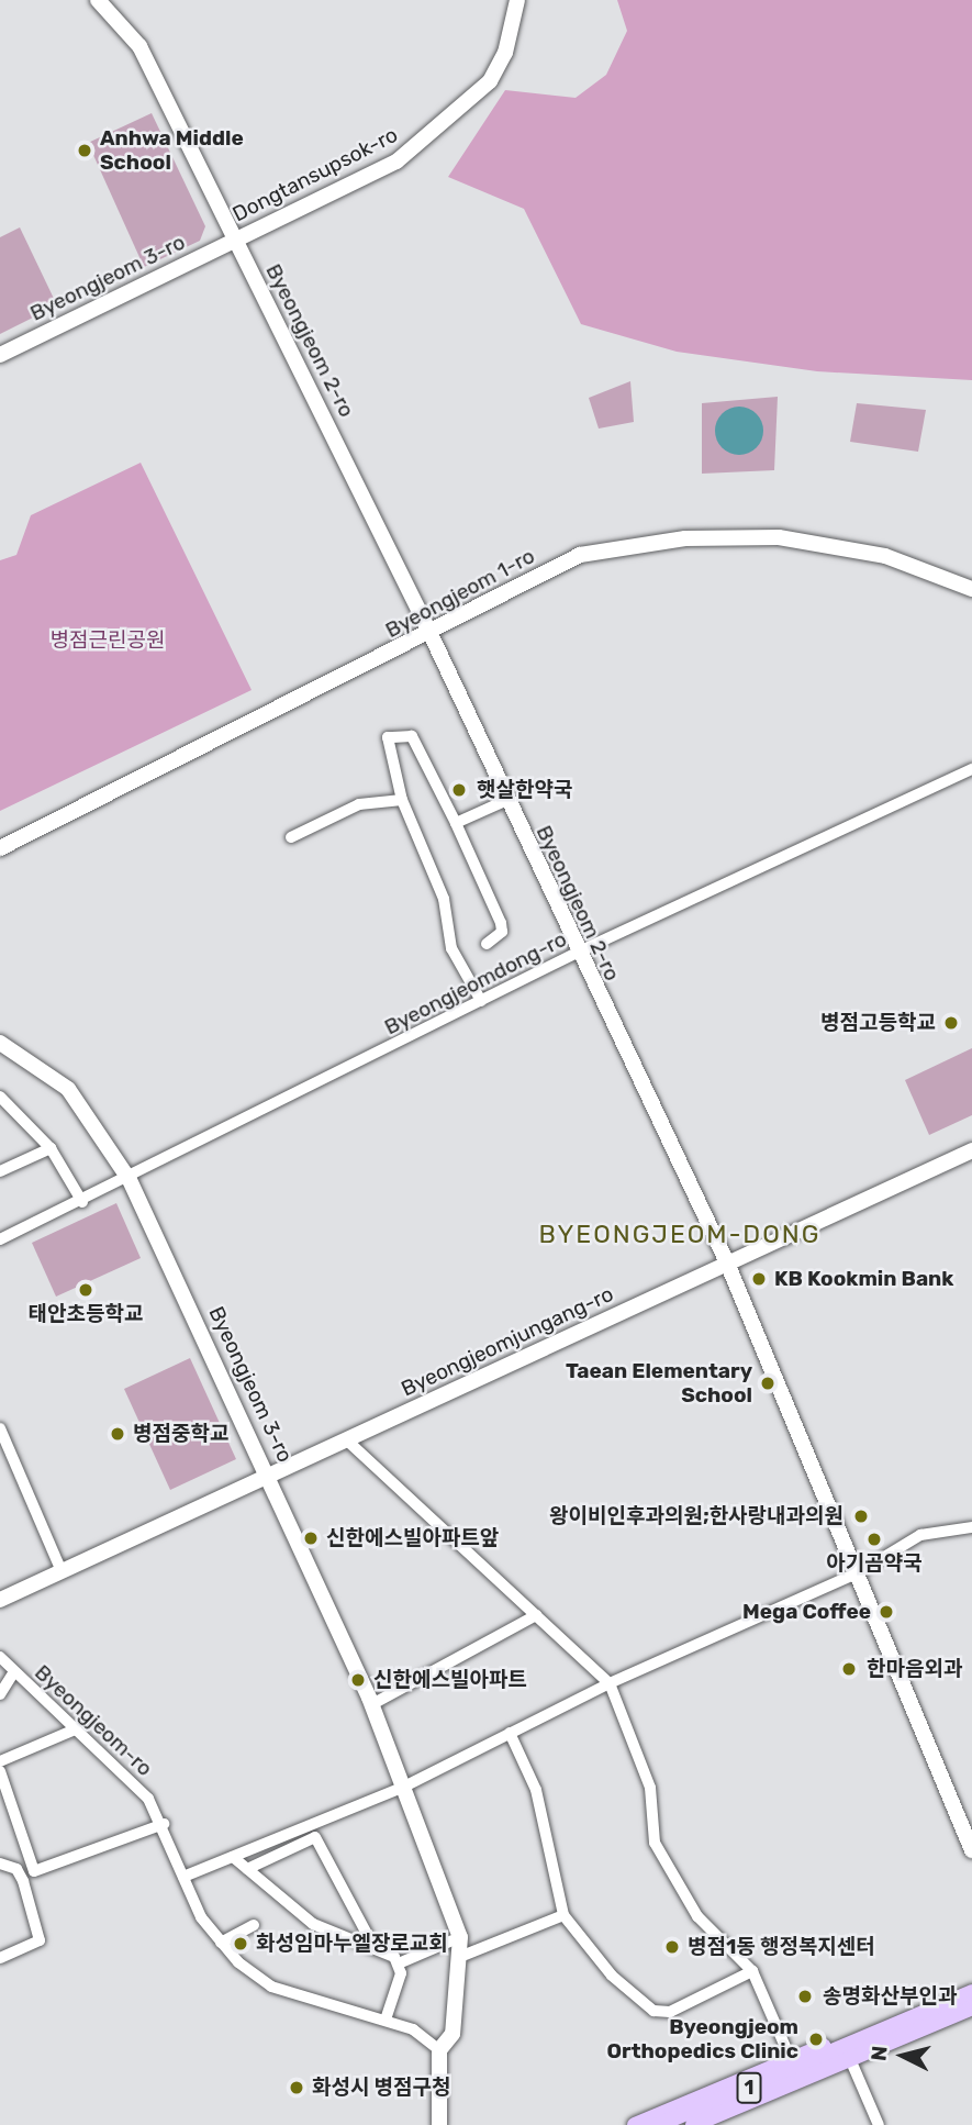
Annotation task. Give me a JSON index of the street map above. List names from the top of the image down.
{
  "streets": {
    "main road": ["1"],
    "street": [
      "Dongtansupsok-ro",
      "Byeongjeom 3-ro",
      "Byeongjeom 2-ro",
      "Byeongjeom 1-ro",
      "Byeongjeomdong-ro",
      "Byeongjeomjungang-ro",
      "Byeongjeom-ro"
    ]
  },
  "crossings": [
    ["Dongtansupsok-ro", "Byeongjeom 3-ro"],
    ["Dongtansupsok-ro", "Byeongjeom 2-ro"],
    ["Byeongjeom 3-ro", "Byeongjeom 2-ro"],
    ["Byeongjeom 3-ro", "Byeongjeomdong-ro"],
    ["Byeongjeom 3-ro", "Byeongjeomjungang-ro"],
    ["Byeongjeom 3-ro", "Byeongjeom-ro"],
    ["Byeongjeom 2-ro", "Byeongjeom 1-ro"],
    ["Byeongjeom 2-ro", "Byeongjeomdong-ro"],
    ["Byeongjeom 2-ro", "Byeongjeomjungang-ro"]
  ],
  "districts": ["BYEONGJEOM-DONG"],
  "parks": ["병점근린공원"],
  "places": [
    "Anhwa Middle School",
    "햇살한약국",
    "병점고등학교",
    "KB Kookmin Bank",
    "태안초등학교",
    "Taean Elementary School",
    "병점중학교",
    "왕이비인후과의원;한사랑내과의원",
    "신한에스빌아파트앞",
    "아기곰약국",
    "Mega Coffee",
    "한마음외과",
    "신한에스빌아파트",
    "화성임마누엘장로교회",
    "병점1동 행정복지센터",
    "송명화산부인과",
    "Byeongjeom Orthopedics Clinic",
    "화성시 병점구청"
  ],
  "north": "left"
}
